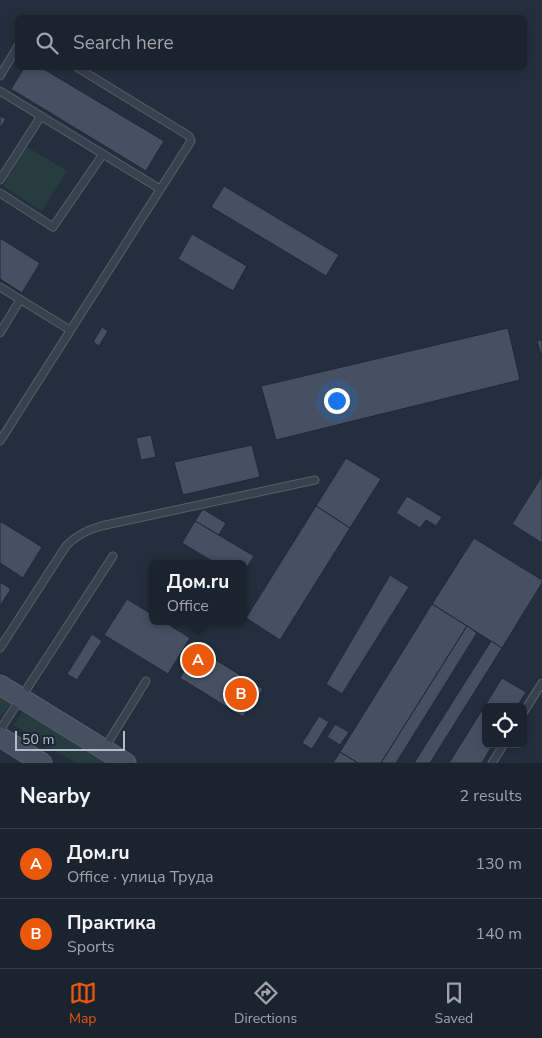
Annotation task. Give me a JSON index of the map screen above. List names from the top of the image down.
{
  "scale_bar": "50 m",
  "page": {
    "search": "Search here",
    "popup": ["Дом.ru", "Office"],
    "pins": ["A", "B"],
    "scale": "50 m",
    "heading": ["Nearby", "2 results"],
    "list": [
      {
        "mark": "A",
        "name": "Дом.ru",
        "note": "Office · улица Труда",
        "value": "130 m"
      },
      {
        "mark": "B",
        "name": "Практика",
        "note": "Sports",
        "value": "140 m"
      }
    ],
    "nav": ["Map", "Directions", "Saved"]
  }
}
